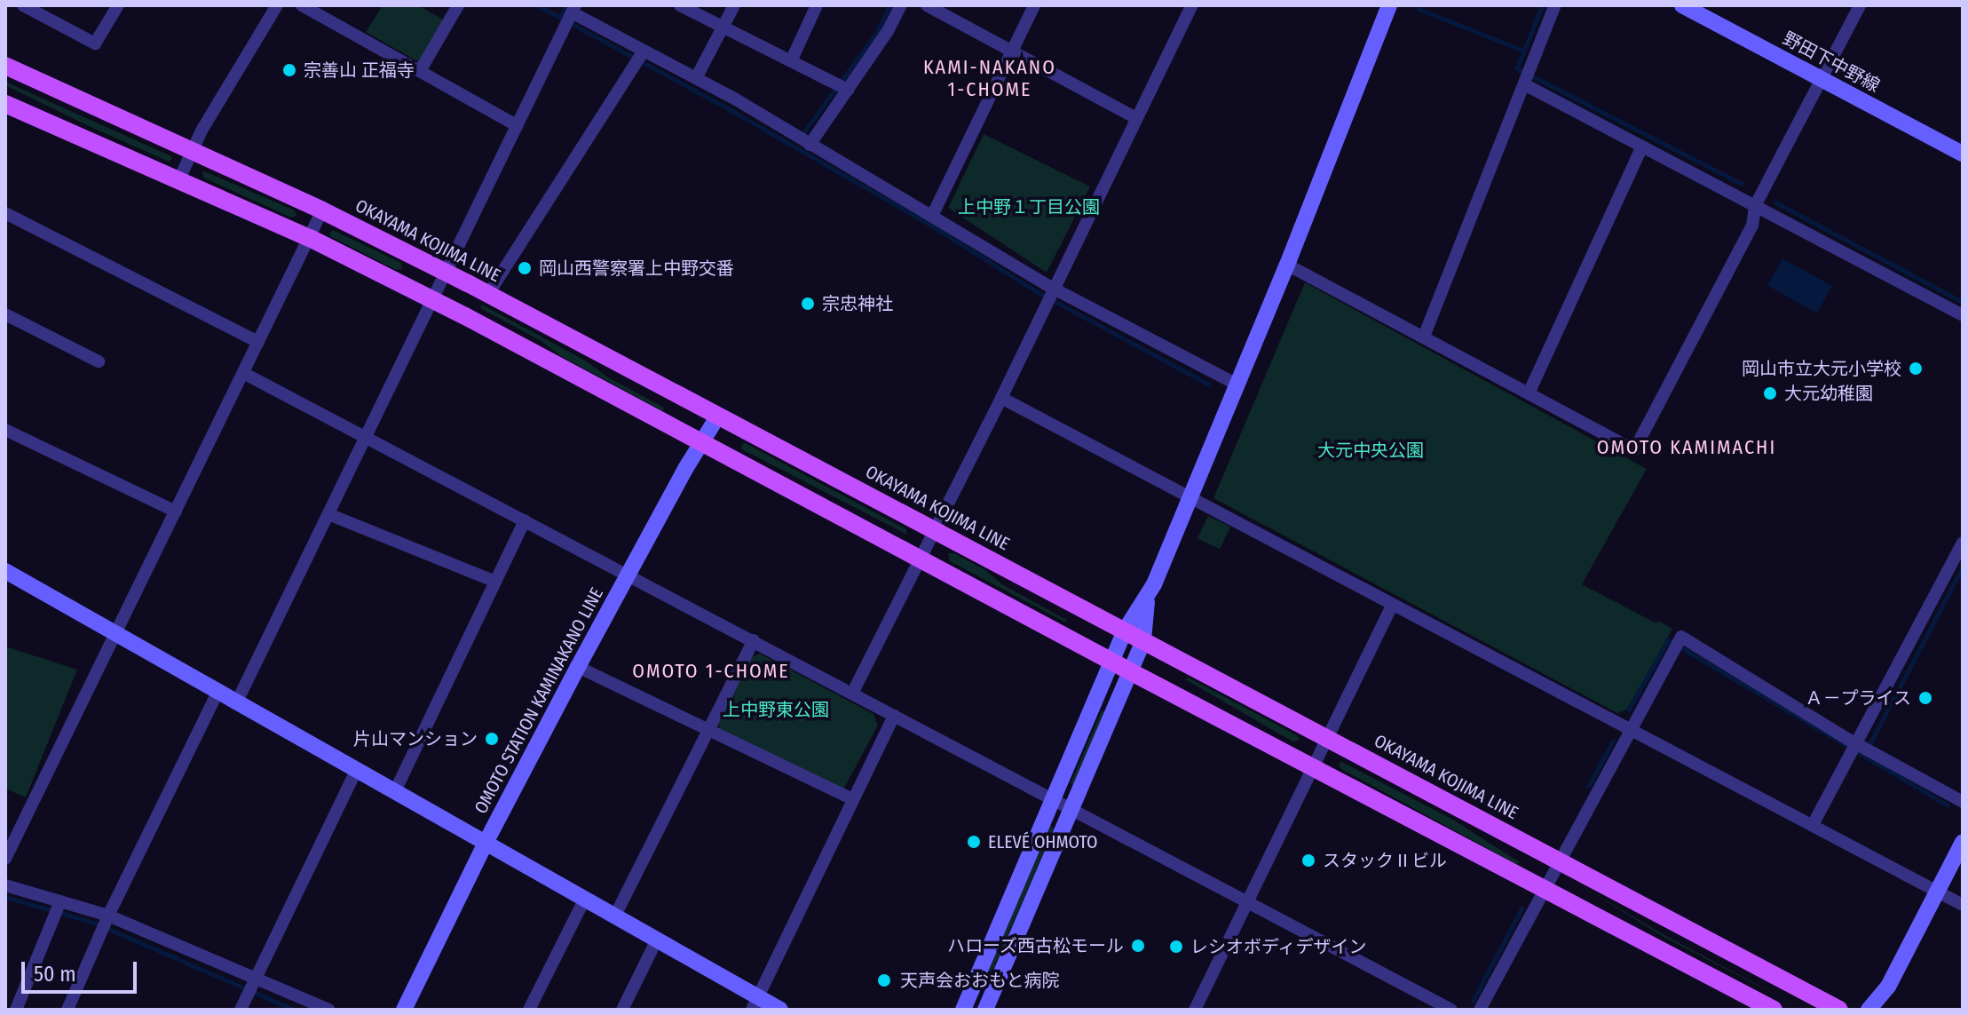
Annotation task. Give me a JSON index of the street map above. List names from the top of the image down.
{
  "streets": {
    "main road": ["OKAYAMA KOJIMA LINE"],
    "street": ["野田下中野線", "OMOTO STATION KAMINAKANO LINE"]
  },
  "crossings": [
    ["OKAYAMA KOJIMA LINE", "OMOTO STATION KAMINAKANO LINE"]
  ],
  "districts": ["KAMI-NAKANO 1-CHOME", "OMOTO KAMIMACHI", "OMOTO 1-CHOME"],
  "parks": ["上中野１丁目公園", "大元中央公園", "上中野東公園"],
  "places": [
    "宗善山 正福寺",
    "岡山西警察署上中野交番",
    "宗忠神社",
    "岡山市立大元小学校",
    "大元幼稚園",
    "Ａ－プライス",
    "片山マンション",
    "ELEVÉ OHMOTO",
    "スタックⅡビル",
    "ハローズ西古松モール",
    "レシオボディデザイン",
    "天声会おおもと病院"
  ],
  "scale_bar": "50 m"
}
